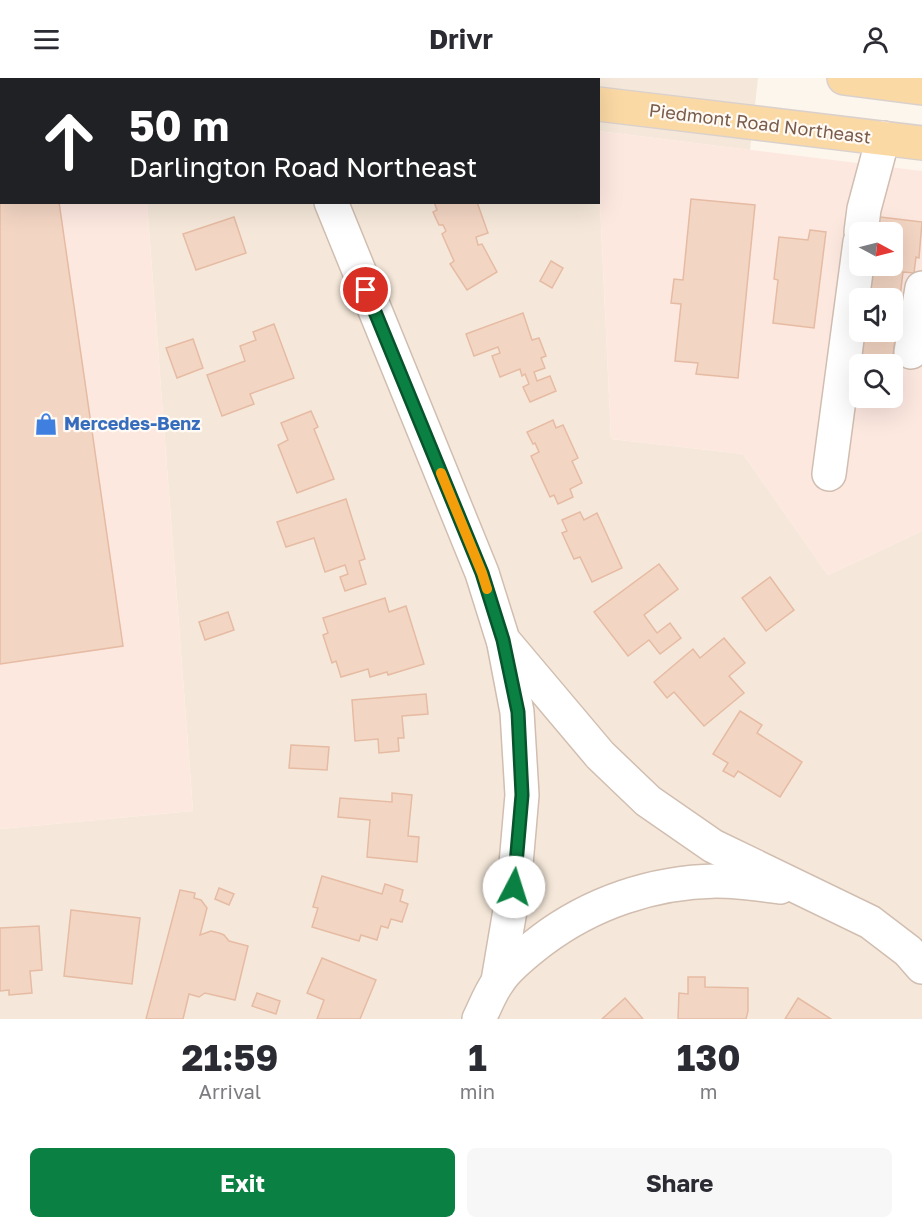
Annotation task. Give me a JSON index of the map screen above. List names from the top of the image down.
{
  "streets": {
    "main road": ["Piedmont Road Northeast"]
  },
  "places": {
    "shop": ["Mercedes-Benz"]
  },
  "north": "right",
  "page": {
    "header": "Drivr",
    "turn": ["50 m", "Darlington Road Northeast"],
    "eta": [
      "21:59",
      "Arrival",
      "1",
      "min",
      "130",
      "m"
    ],
    "buttons": ["Exit", "Share"]
  }
}
